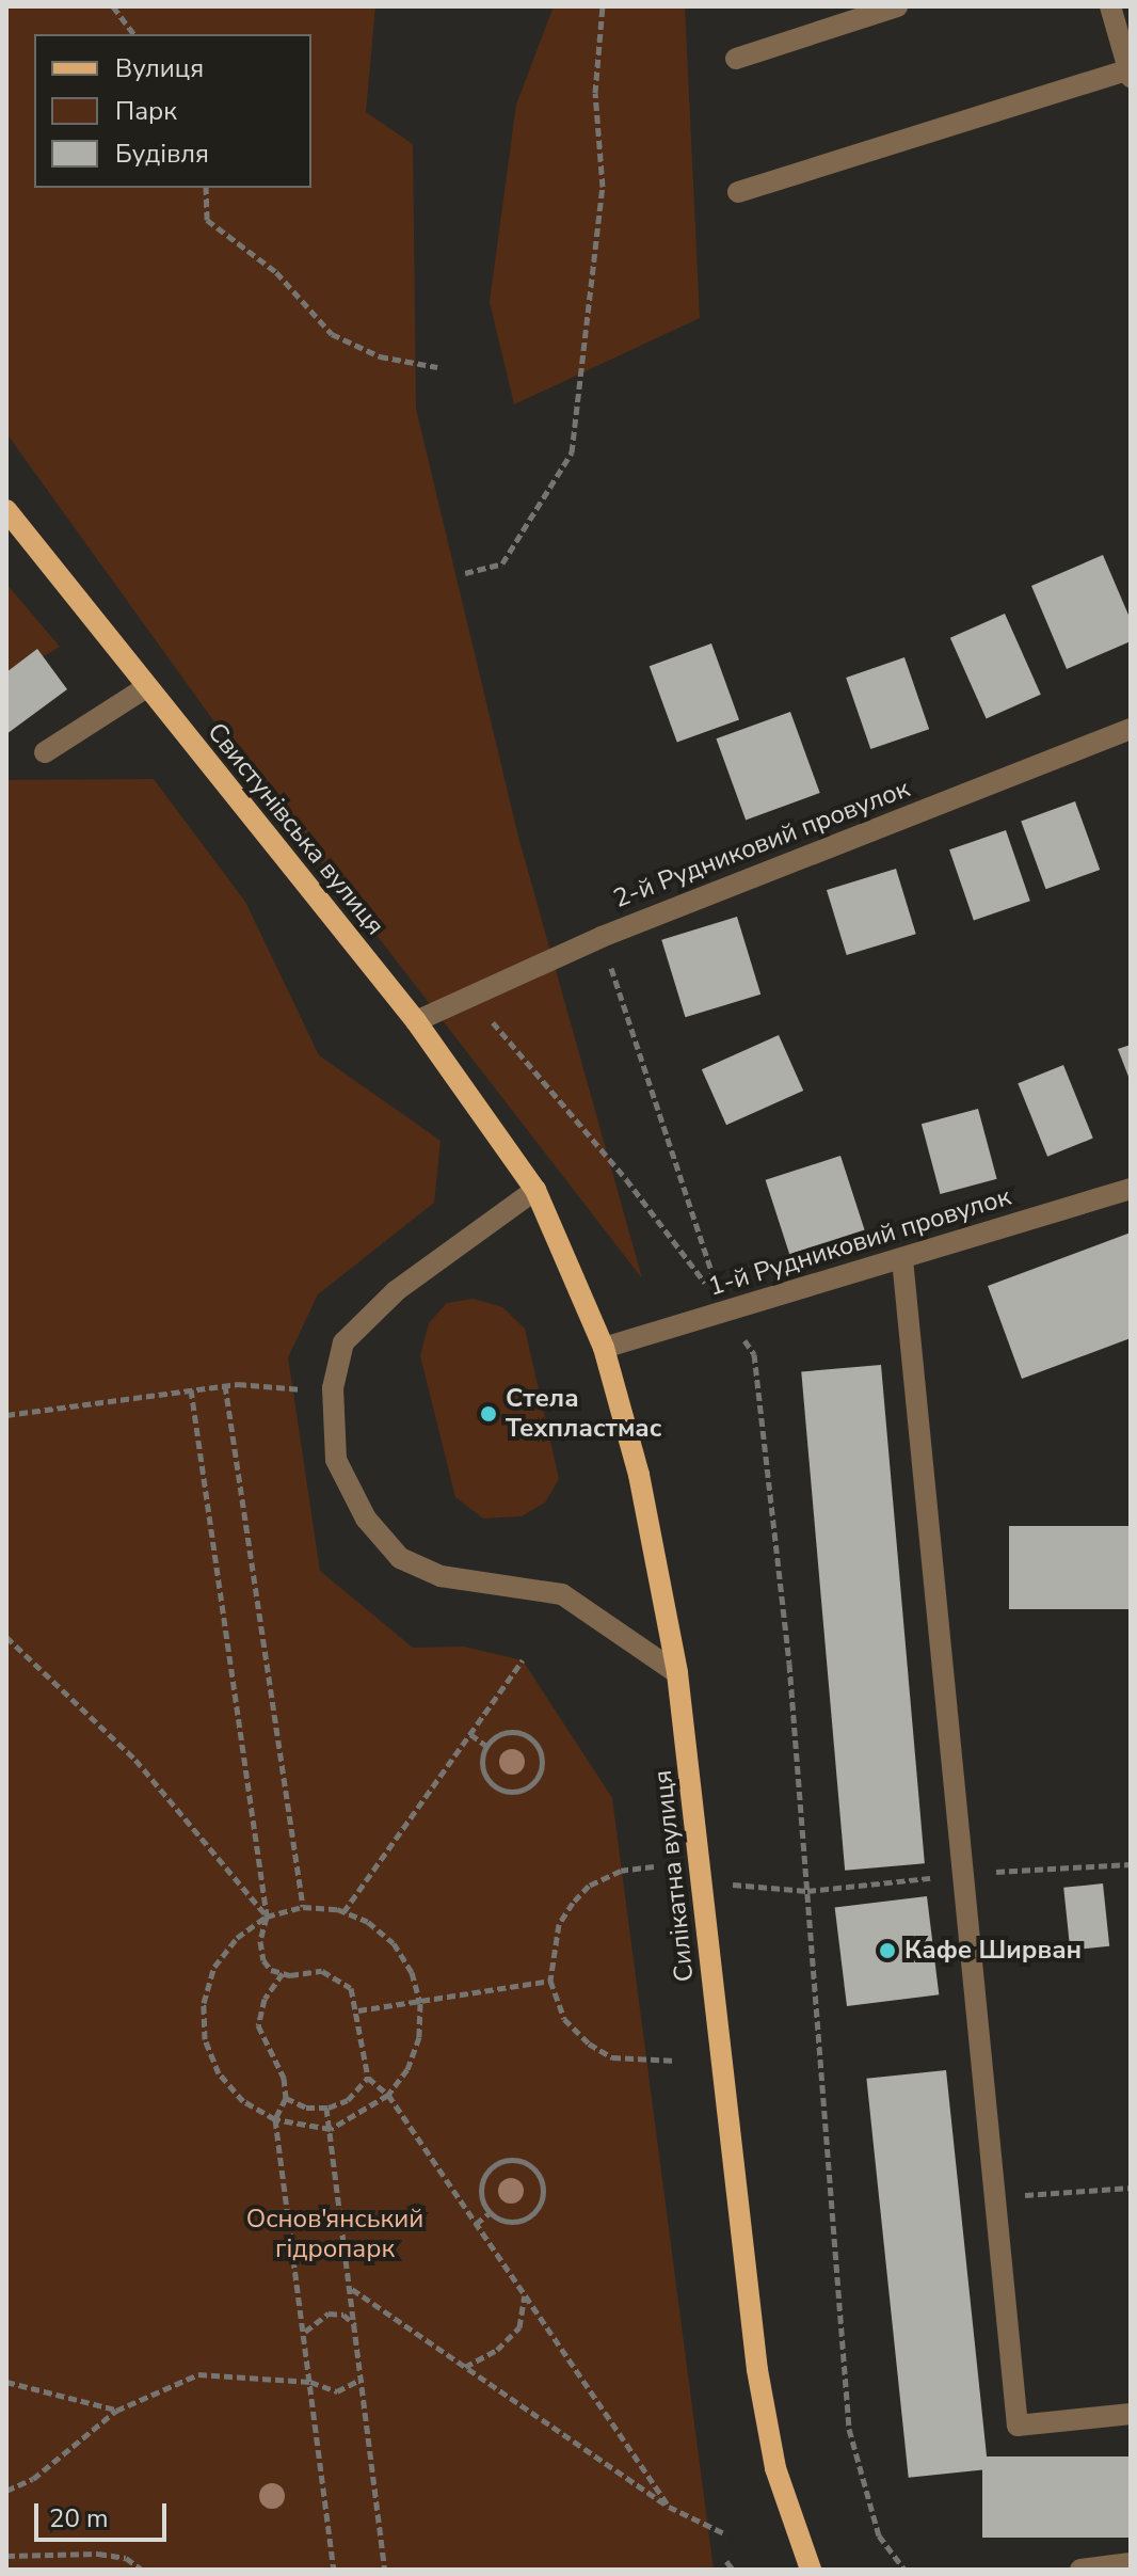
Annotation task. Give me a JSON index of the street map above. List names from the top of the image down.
{
  "streets": {
    "main road": ["Свистунівська вулиця", "Силікатна вулиця"],
    "street": ["2-й Рудниковий провулок", "1-й Рудниковий провулок"]
  },
  "crossings": [
    ["Свистунівська вулиця", "2-й Рудниковий провулок"],
    ["Свистунівська вулиця", "Силікатна вулиця"],
    ["1-й Рудниковий провулок", "Силікатна вулиця"]
  ],
  "parks": ["Основ'янський гідропарк"],
  "places": ["Стела Техпластмас", "Кафе Ширван"],
  "legend": ["Вулиця", "Парк", "Будівля"],
  "scale_bar": "20 m"
}
